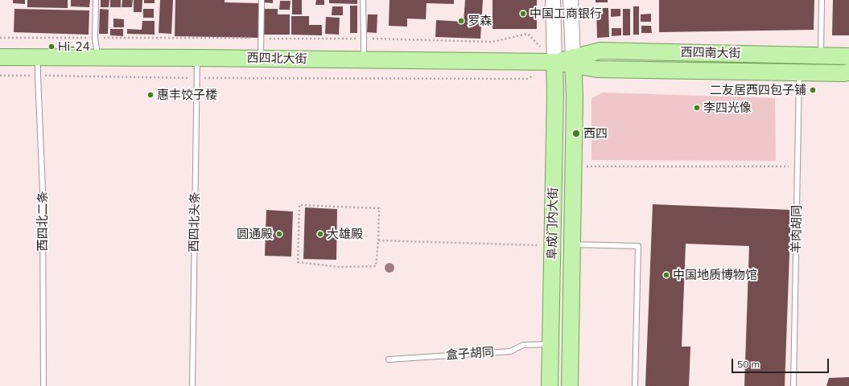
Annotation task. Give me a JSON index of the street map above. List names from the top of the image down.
{
  "streets": {
    "main road": ["西四南大街", "西四北大街", "阜成门内大街"],
    "lane": [
      "西四北二条",
      "西四北头条",
      "羊肉胡同",
      "盒子胡同"
    ]
  },
  "crossings": [
    ["西四南大街", "西四北大街"],
    ["西四南大街", "阜成门内大街"],
    ["西四南大街", "羊肉胡同"],
    ["西四北大街", "西四北二条"],
    ["西四北大街", "西四北头条"],
    ["西四北大街", "阜成门内大街"],
    ["阜成门内大街", "盒子胡同"]
  ],
  "places": [
    "中国工商银行",
    "罗森",
    "Hi-24",
    "二友居西四包子铺",
    "惠丰饺子楼",
    "李四光像",
    "西四",
    "圆通殿",
    "大雄殿",
    "中国地质博物馆"
  ],
  "scale_bar": "50 m"
}
